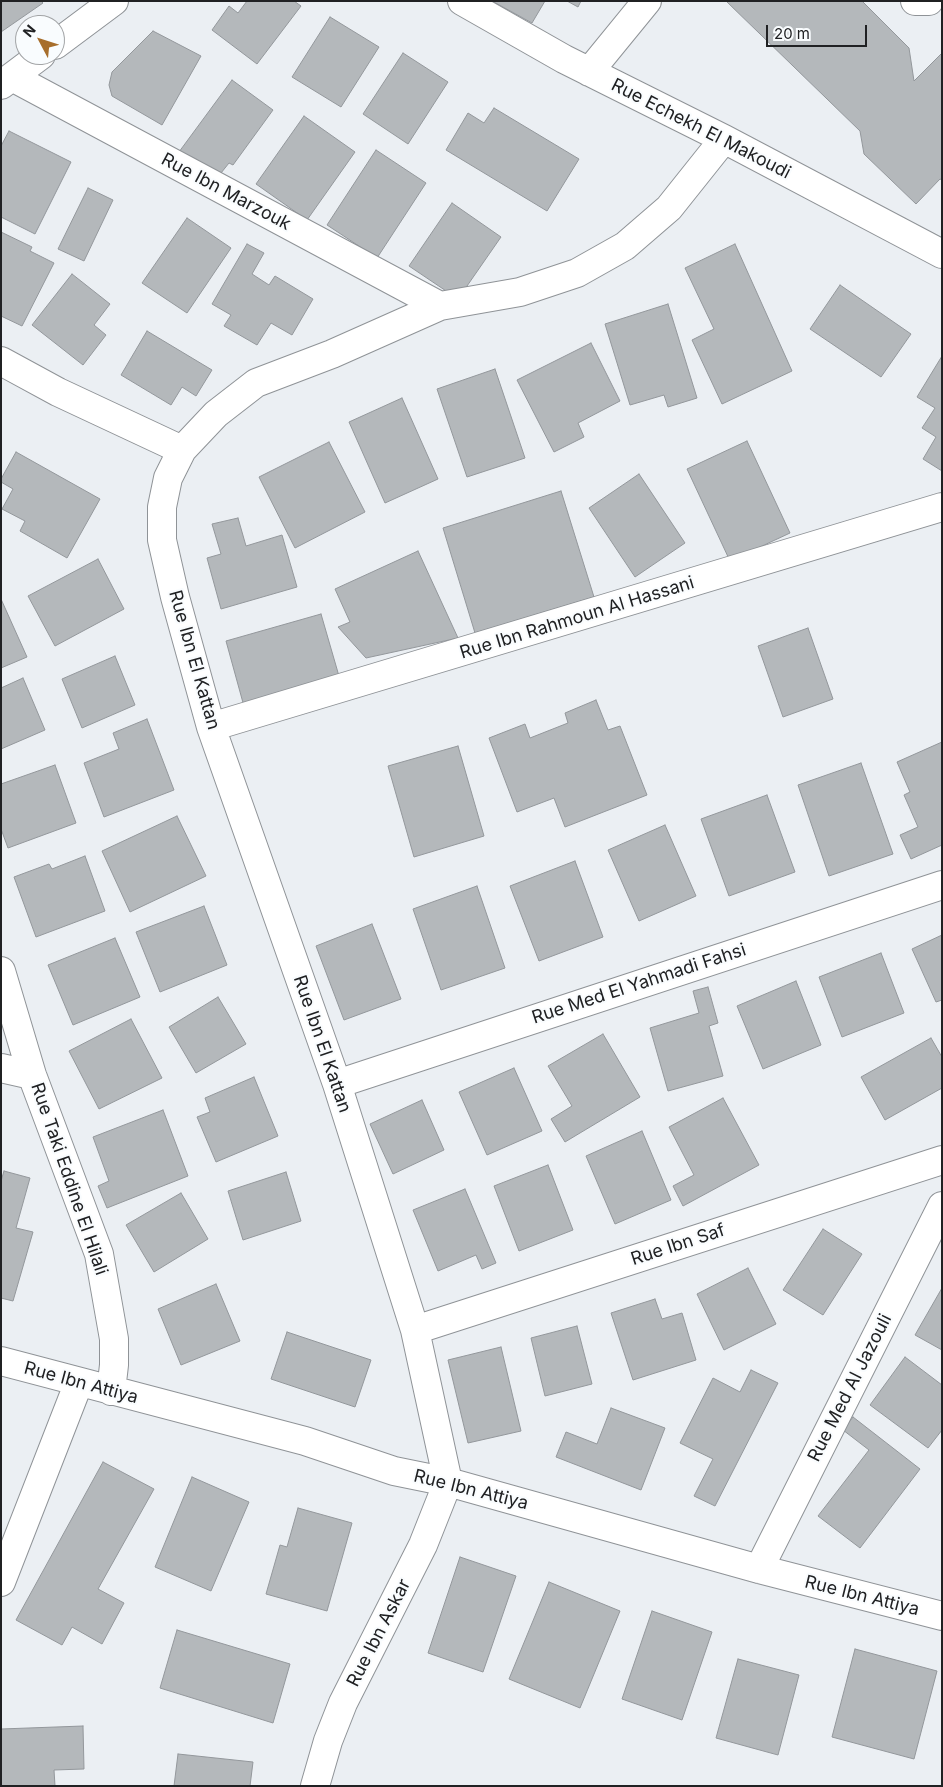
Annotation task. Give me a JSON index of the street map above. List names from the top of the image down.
{
  "streets": {
    "street": [
      "Rue Echekh El Makoudi",
      "Rue Ibn Marzouk",
      "Rue Ibn Rahmoun Al Hassani",
      "Rue Ibn El Kattan",
      "Rue Med El Yahmadi Fahsi",
      "Rue Taki Eddine El Hilali",
      "Rue Ibn Saf",
      "Rue Ibn Attiya",
      "Rue Med Al Jazouli",
      "Rue Ibn Askar"
    ]
  },
  "crossings": [
    ["Rue Echekh El Makoudi", "Rue Ibn El Kattan"],
    ["Rue Ibn Marzouk", "Rue Ibn El Kattan"],
    ["Rue Ibn Rahmoun Al Hassani", "Rue Ibn El Kattan"],
    ["Rue Ibn El Kattan", "Rue Med El Yahmadi Fahsi"],
    ["Rue Ibn El Kattan", "Rue Ibn Saf"],
    ["Rue Ibn El Kattan", "Rue Ibn Attiya"],
    ["Rue Ibn El Kattan", "Rue Ibn Askar"],
    ["Rue Taki Eddine El Hilali", "Rue Ibn Attiya"],
    ["Rue Ibn Attiya", "Rue Med Al Jazouli"],
    ["Rue Ibn Attiya", "Rue Ibn Askar"]
  ],
  "scale_bar": "20 m",
  "north": "top left"
}
